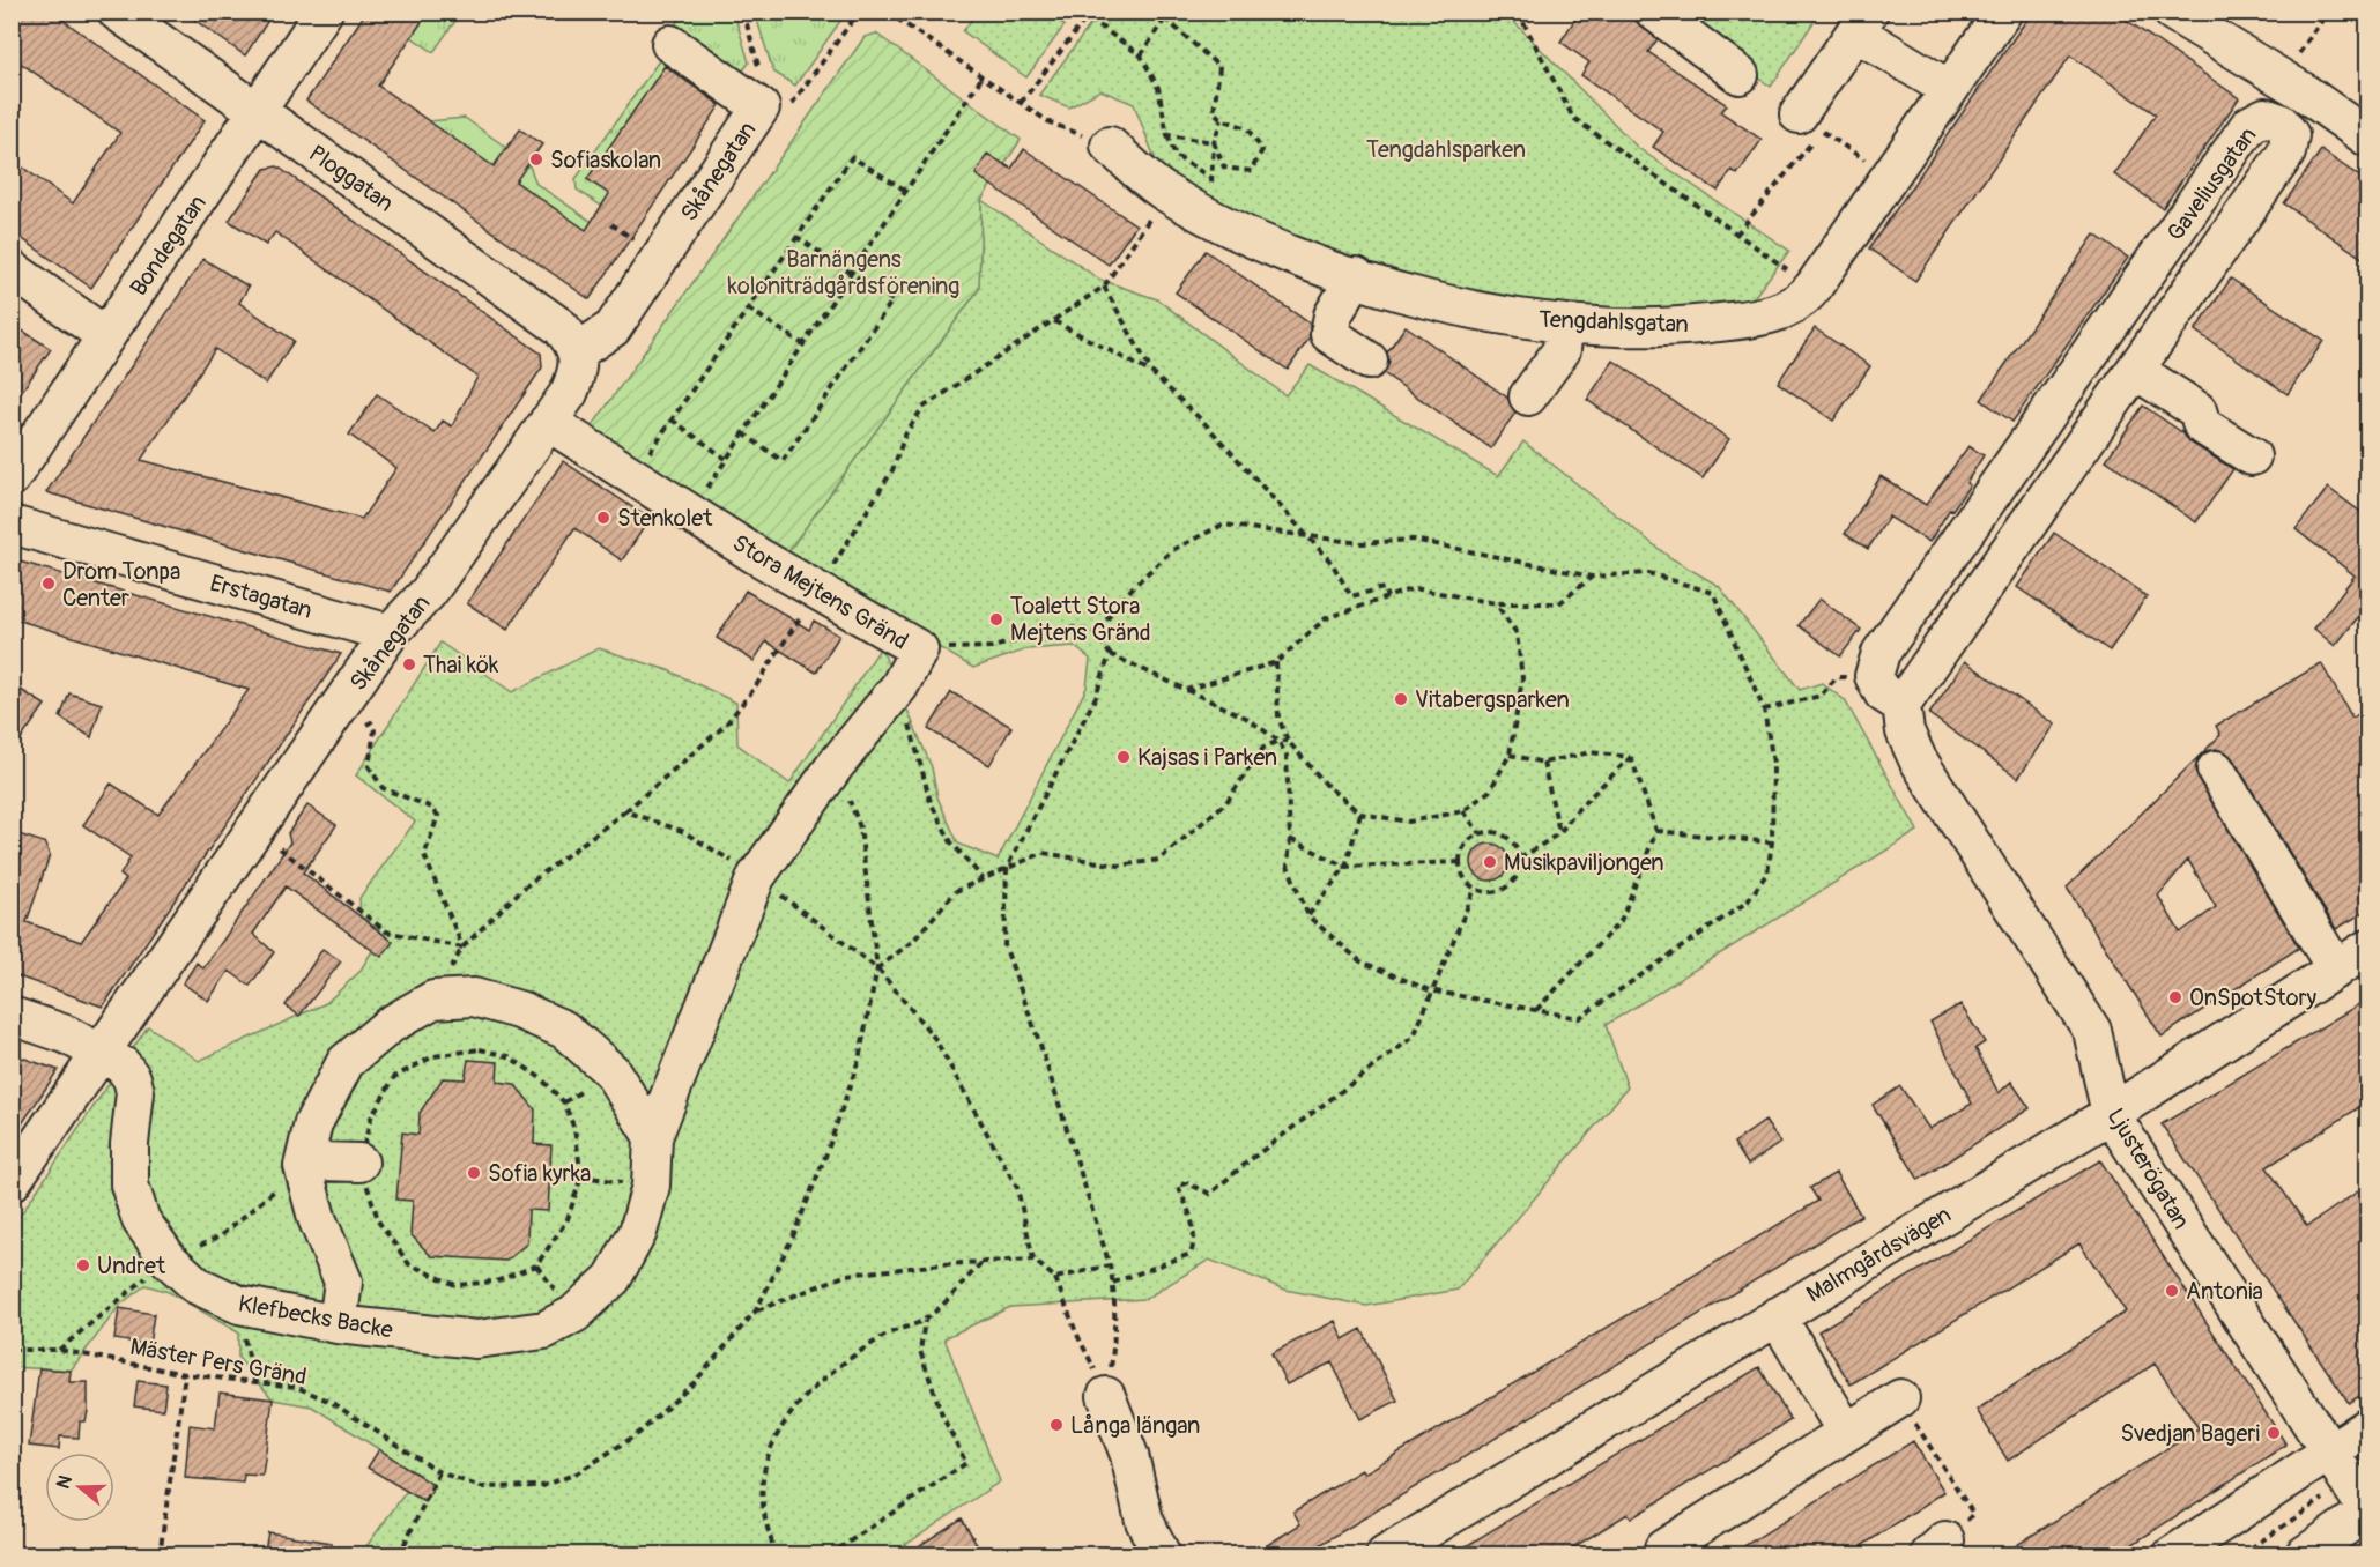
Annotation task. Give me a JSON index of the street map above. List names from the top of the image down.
{
  "streets": {
    "street": [
      "Skånegatan",
      "Ploggatan",
      "Gaveliusgatan",
      "Bondegatan",
      "Tengdahlsgatan",
      "Stora Mejtens Gränd",
      "Erstagatan",
      "Ljusterögatan",
      "Malmgårdsvägen",
      "Klefbecks Backe"
    ],
    "path": ["Mäster Pers Gränd"]
  },
  "crossings": [
    ["Skånegatan", "Ploggatan"],
    ["Skånegatan", "Stora Mejtens Gränd"],
    ["Skånegatan", "Erstagatan"],
    ["Skånegatan", "Klefbecks Backe"],
    ["Ploggatan", "Bondegatan"],
    ["Gaveliusgatan", "Ljusterögatan"],
    ["Ljusterögatan", "Malmgårdsvägen"]
  ],
  "parks": ["Tengdahlsparken", "Barnängens koloniträdgårdsförening"],
  "places": [
    "Sofiaskolan",
    "Stenkolet",
    "Drom Tonpa Center",
    "Toalett Stora Mejtens Gränd",
    "Thai kök",
    "Vitabergsparken",
    "Kajsas i Parken",
    "Musikpaviljongen",
    "OnSpotStory",
    "Sofia kyrka",
    "Undret",
    "Antonia",
    "Långa längan",
    "Svedjan Bageri"
  ],
  "north": "left"
}
